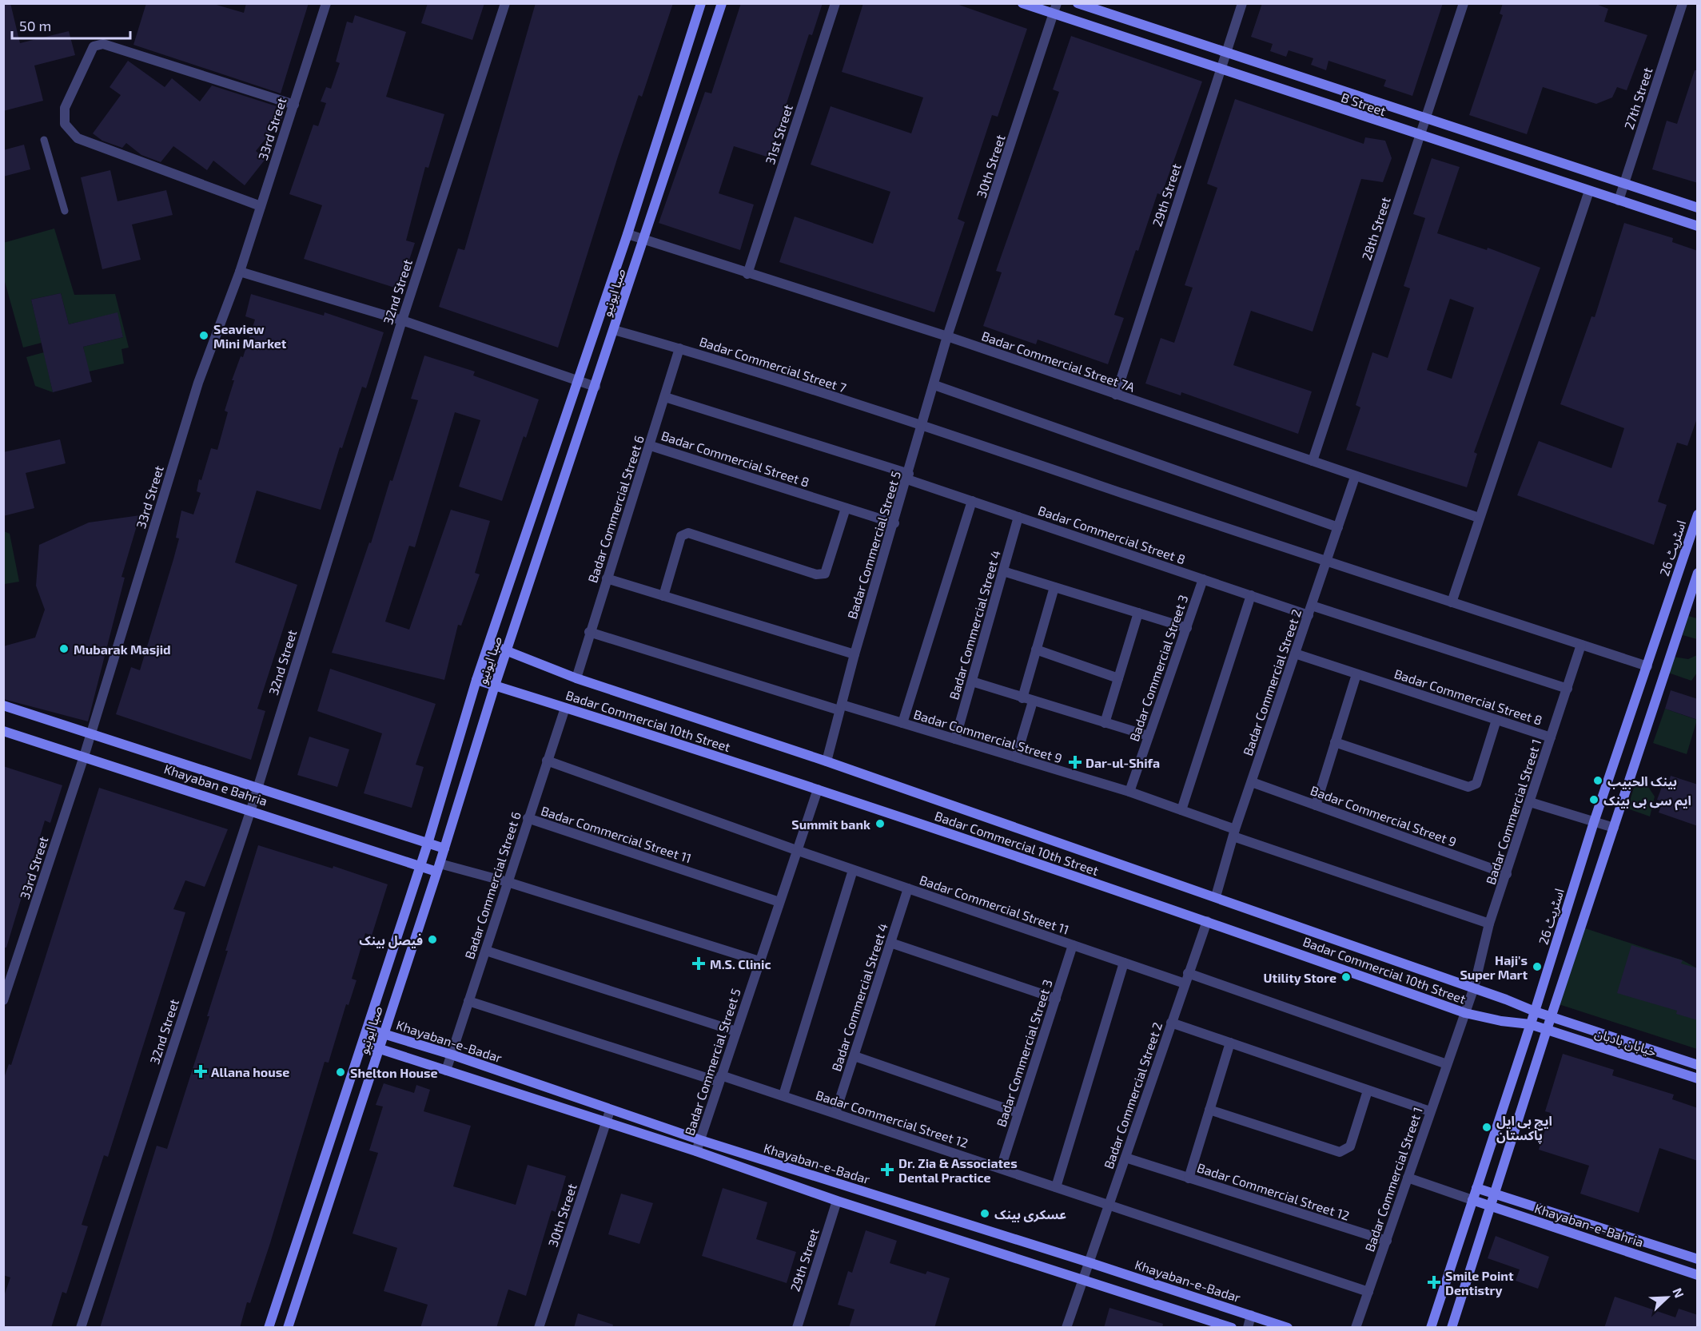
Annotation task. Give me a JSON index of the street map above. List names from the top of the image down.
{
  "streets": {
    "main road": [
      "B Street",
      "صبا ایونیو",
      "اسٹریٹ 26",
      "Badar Commercial 10th Street",
      "Khayaban e Bahria",
      "Khayaban-e-Badar",
      "خیابان بادبان",
      "Khayaban-e-Bahria"
    ],
    "street": [
      "27th Street",
      "33rd Street",
      "31st Street",
      "30th Street",
      "29th Street",
      "28th Street",
      "32nd Street",
      "Badar Commercial Street 7A",
      "Badar Commercial Street 7",
      "Badar Commercial Street 8",
      "Badar Commercial Street 6",
      "Badar Commercial Street 5",
      "Badar Commercial Street 4",
      "Badar Commercial Street 3",
      "Badar Commercial Street 2",
      "Badar Commercial Street 9",
      "Badar Commercial Street 1",
      "Badar Commercial Street 11",
      "Badar Commercial Street 12"
    ]
  },
  "crossings": [
    ["27th Street", "B Street"],
    ["B Street", "30th Street"],
    ["B Street", "29th Street"],
    ["B Street", "28th Street"],
    ["33rd Street", "Khayaban e Bahria"],
    ["31st Street", "Badar Commercial Street 7A"],
    ["30th Street", "Badar Commercial Street 7A"],
    ["30th Street", "Badar Commercial Street 5"],
    ["30th Street", "Khayaban-e-Badar"],
    ["29th Street", "Badar Commercial Street 7A"],
    ["29th Street", "Khayaban-e-Badar"],
    ["28th Street", "Badar Commercial Street 7A"],
    ["32nd Street", "Khayaban e Bahria"],
    ["صبا ایونیو", "Badar Commercial Street 7A"],
    ["صبا ایونیو", "Badar Commercial Street 7"],
    ["صبا ایونیو", "Badar Commercial 10th Street"],
    ["صبا ایونیو", "Khayaban e Bahria"],
    ["صبا ایونیو", "Khayaban-e-Badar"],
    ["Badar Commercial Street 7A", "Badar Commercial Street 5"],
    ["Badar Commercial Street 7A", "Badar Commercial Street 2"],
    ["Badar Commercial Street 7", "Badar Commercial Street 6"],
    ["Badar Commercial Street 7", "Badar Commercial Street 5"],
    ["Badar Commercial Street 7", "اسٹریٹ 26"],
    ["Badar Commercial Street 7", "Badar Commercial Street 2"],
    ["Badar Commercial Street 7", "Badar Commercial Street 1"],
    ["Badar Commercial Street 8", "Badar Commercial Street 6"],
    ["Badar Commercial Street 8", "Badar Commercial Street 5"],
    ["Badar Commercial Street 8", "Badar Commercial Street 4"],
    ["Badar Commercial Street 8", "Badar Commercial Street 3"],
    ["Badar Commercial Street 8", "Badar Commercial Street 2"],
    ["Badar Commercial Street 8", "Badar Commercial Street 1"],
    ["Badar Commercial Street 6", "Badar Commercial 10th Street"],
    ["Badar Commercial Street 6", "Badar Commercial Street 9"],
    ["Badar Commercial Street 6", "Badar Commercial Street 11"],
    ["Badar Commercial Street 6", "Khayaban-e-Badar"],
    ["Badar Commercial Street 6", "Badar Commercial Street 12"],
    ["Badar Commercial Street 5", "Badar Commercial 10th Street"],
    ["Badar Commercial Street 5", "Badar Commercial Street 9"],
    ["Badar Commercial Street 5", "Badar Commercial Street 11"],
    ["Badar Commercial Street 5", "Khayaban-e-Badar"],
    ["Badar Commercial Street 5", "Badar Commercial Street 12"],
    ["اسٹریٹ 26", "Badar Commercial 10th Street"],
    ["اسٹریٹ 26", "Khayaban-e-Bahria"],
    ["Badar Commercial Street 4", "Badar Commercial Street 9"],
    ["Badar Commercial Street 4", "Badar Commercial Street 11"],
    ["Badar Commercial Street 4", "Badar Commercial Street 12"],
    ["Badar Commercial Street 3", "Badar Commercial Street 9"],
    ["Badar Commercial Street 3", "Badar Commercial Street 11"],
    ["Badar Commercial Street 3", "Badar Commercial Street 12"],
    ["Badar Commercial Street 2", "Badar Commercial 10th Street"],
    ["Badar Commercial Street 2", "Badar Commercial Street 9"],
    ["Badar Commercial Street 2", "Badar Commercial Street 11"],
    ["Badar Commercial Street 2", "Khayaban-e-Badar"],
    ["Badar Commercial Street 2", "Badar Commercial Street 12"],
    ["Badar Commercial 10th Street", "Badar Commercial Street 1"],
    ["Badar Commercial 10th Street", "خیابان بادبان"],
    ["Badar Commercial Street 9", "Badar Commercial Street 1"],
    ["Badar Commercial Street 1", "Badar Commercial Street 12"]
  ],
  "places": {
    "other": [
      "Seaview Mini Market",
      "Mubarak Masjid",
      "بينک الحبيب",
      "ایم سی بی بینک",
      "Summit bank",
      "فیصل بینک",
      "Haji's Super Mart",
      "Utility Store",
      "Shelton House",
      "ایچ بی ایل پاکستان",
      "عسکری بینک"
    ],
    "health": [
      "Dar-ul-Shifa",
      "M.S. Clinic",
      "Allana house",
      "Dr. Zia & Associates Dental Practice",
      "Smile Point Dentistry"
    ]
  },
  "scale_bar": "50 m",
  "north": "top right"
}
